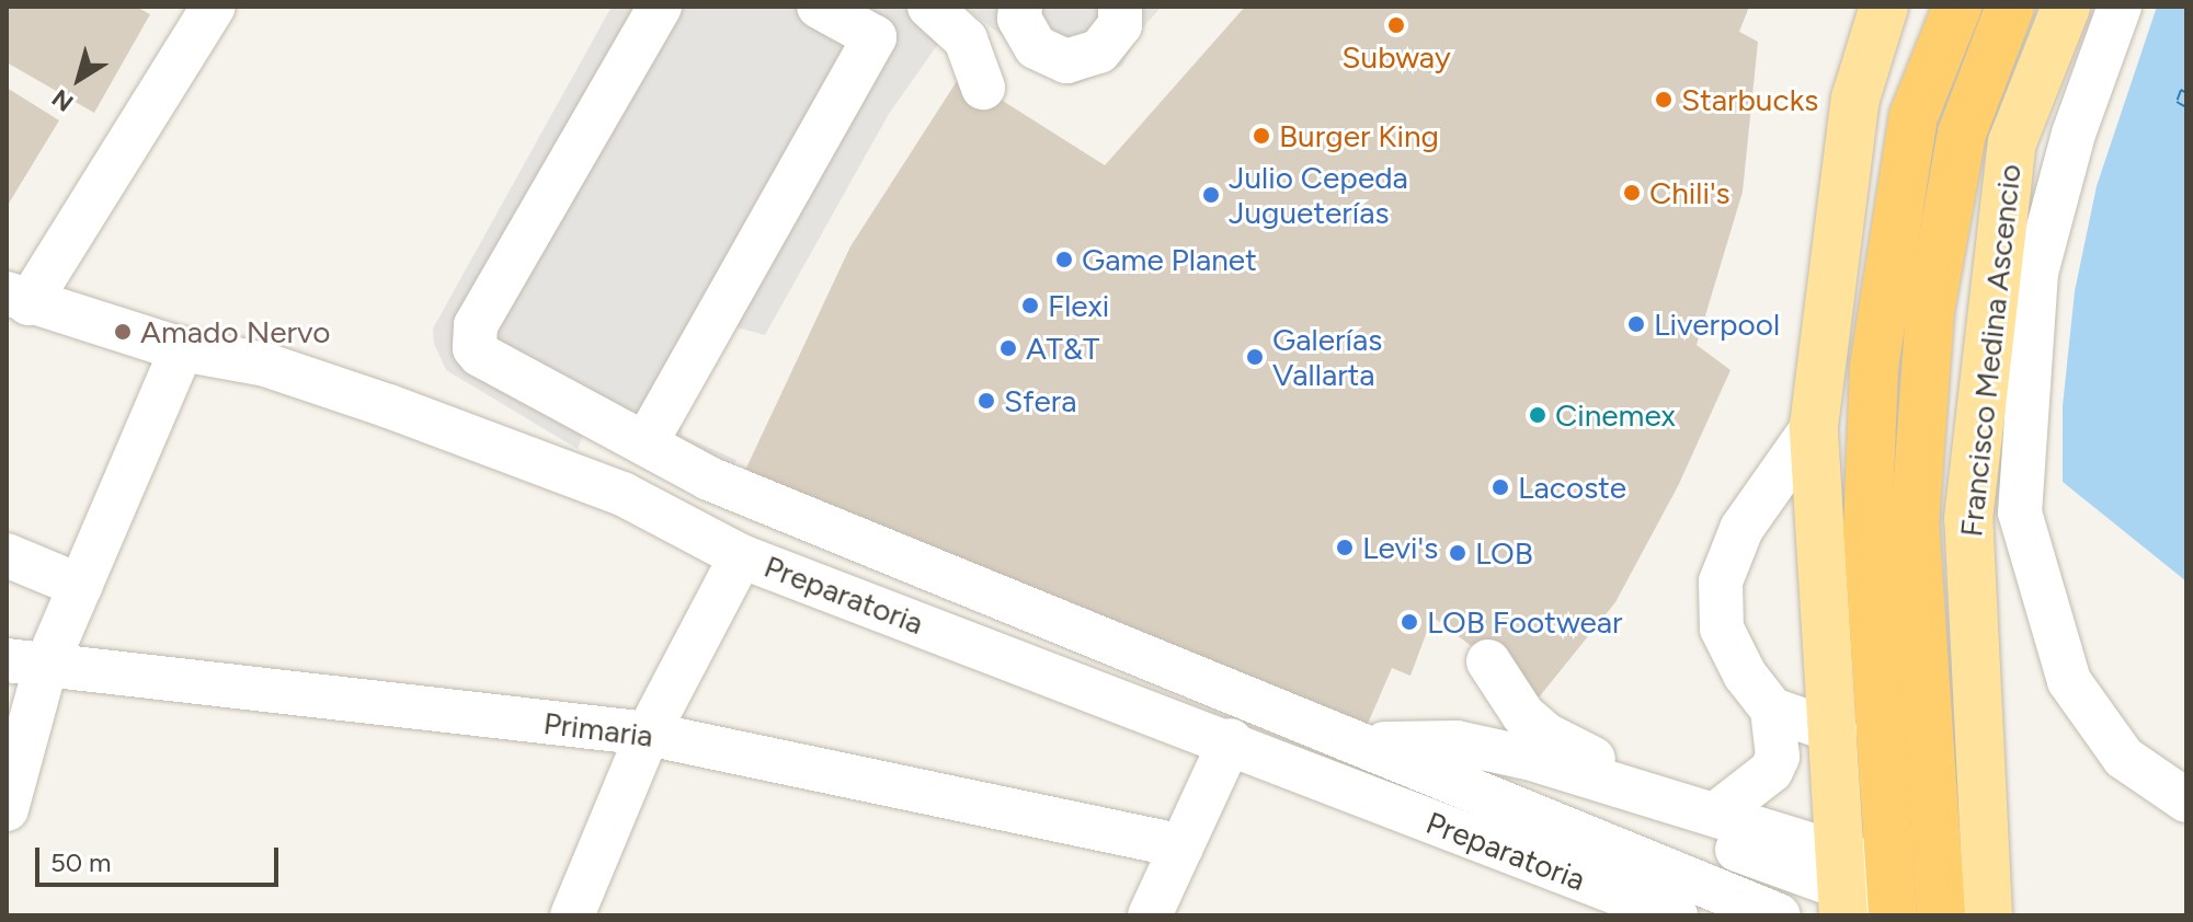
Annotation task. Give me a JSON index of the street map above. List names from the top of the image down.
{
  "streets": {
    "highway": ["Francisco Medina Ascencio"],
    "street": ["Preparatoria", "Primaria"]
  },
  "places": [
    "Subway",
    "Starbucks",
    "Burger King",
    "Chili's",
    "Julio Cepeda Jugueterías",
    "Game Planet",
    "Flexi",
    "Liverpool",
    "Amado Nervo",
    "AT&T",
    "Galerías Vallarta",
    "Sfera",
    "Cinemex",
    "Lacoste",
    "Levi's",
    "LOB",
    "LOB Footwear"
  ],
  "scale_bar": "50 m",
  "north": "bottom left"
}
